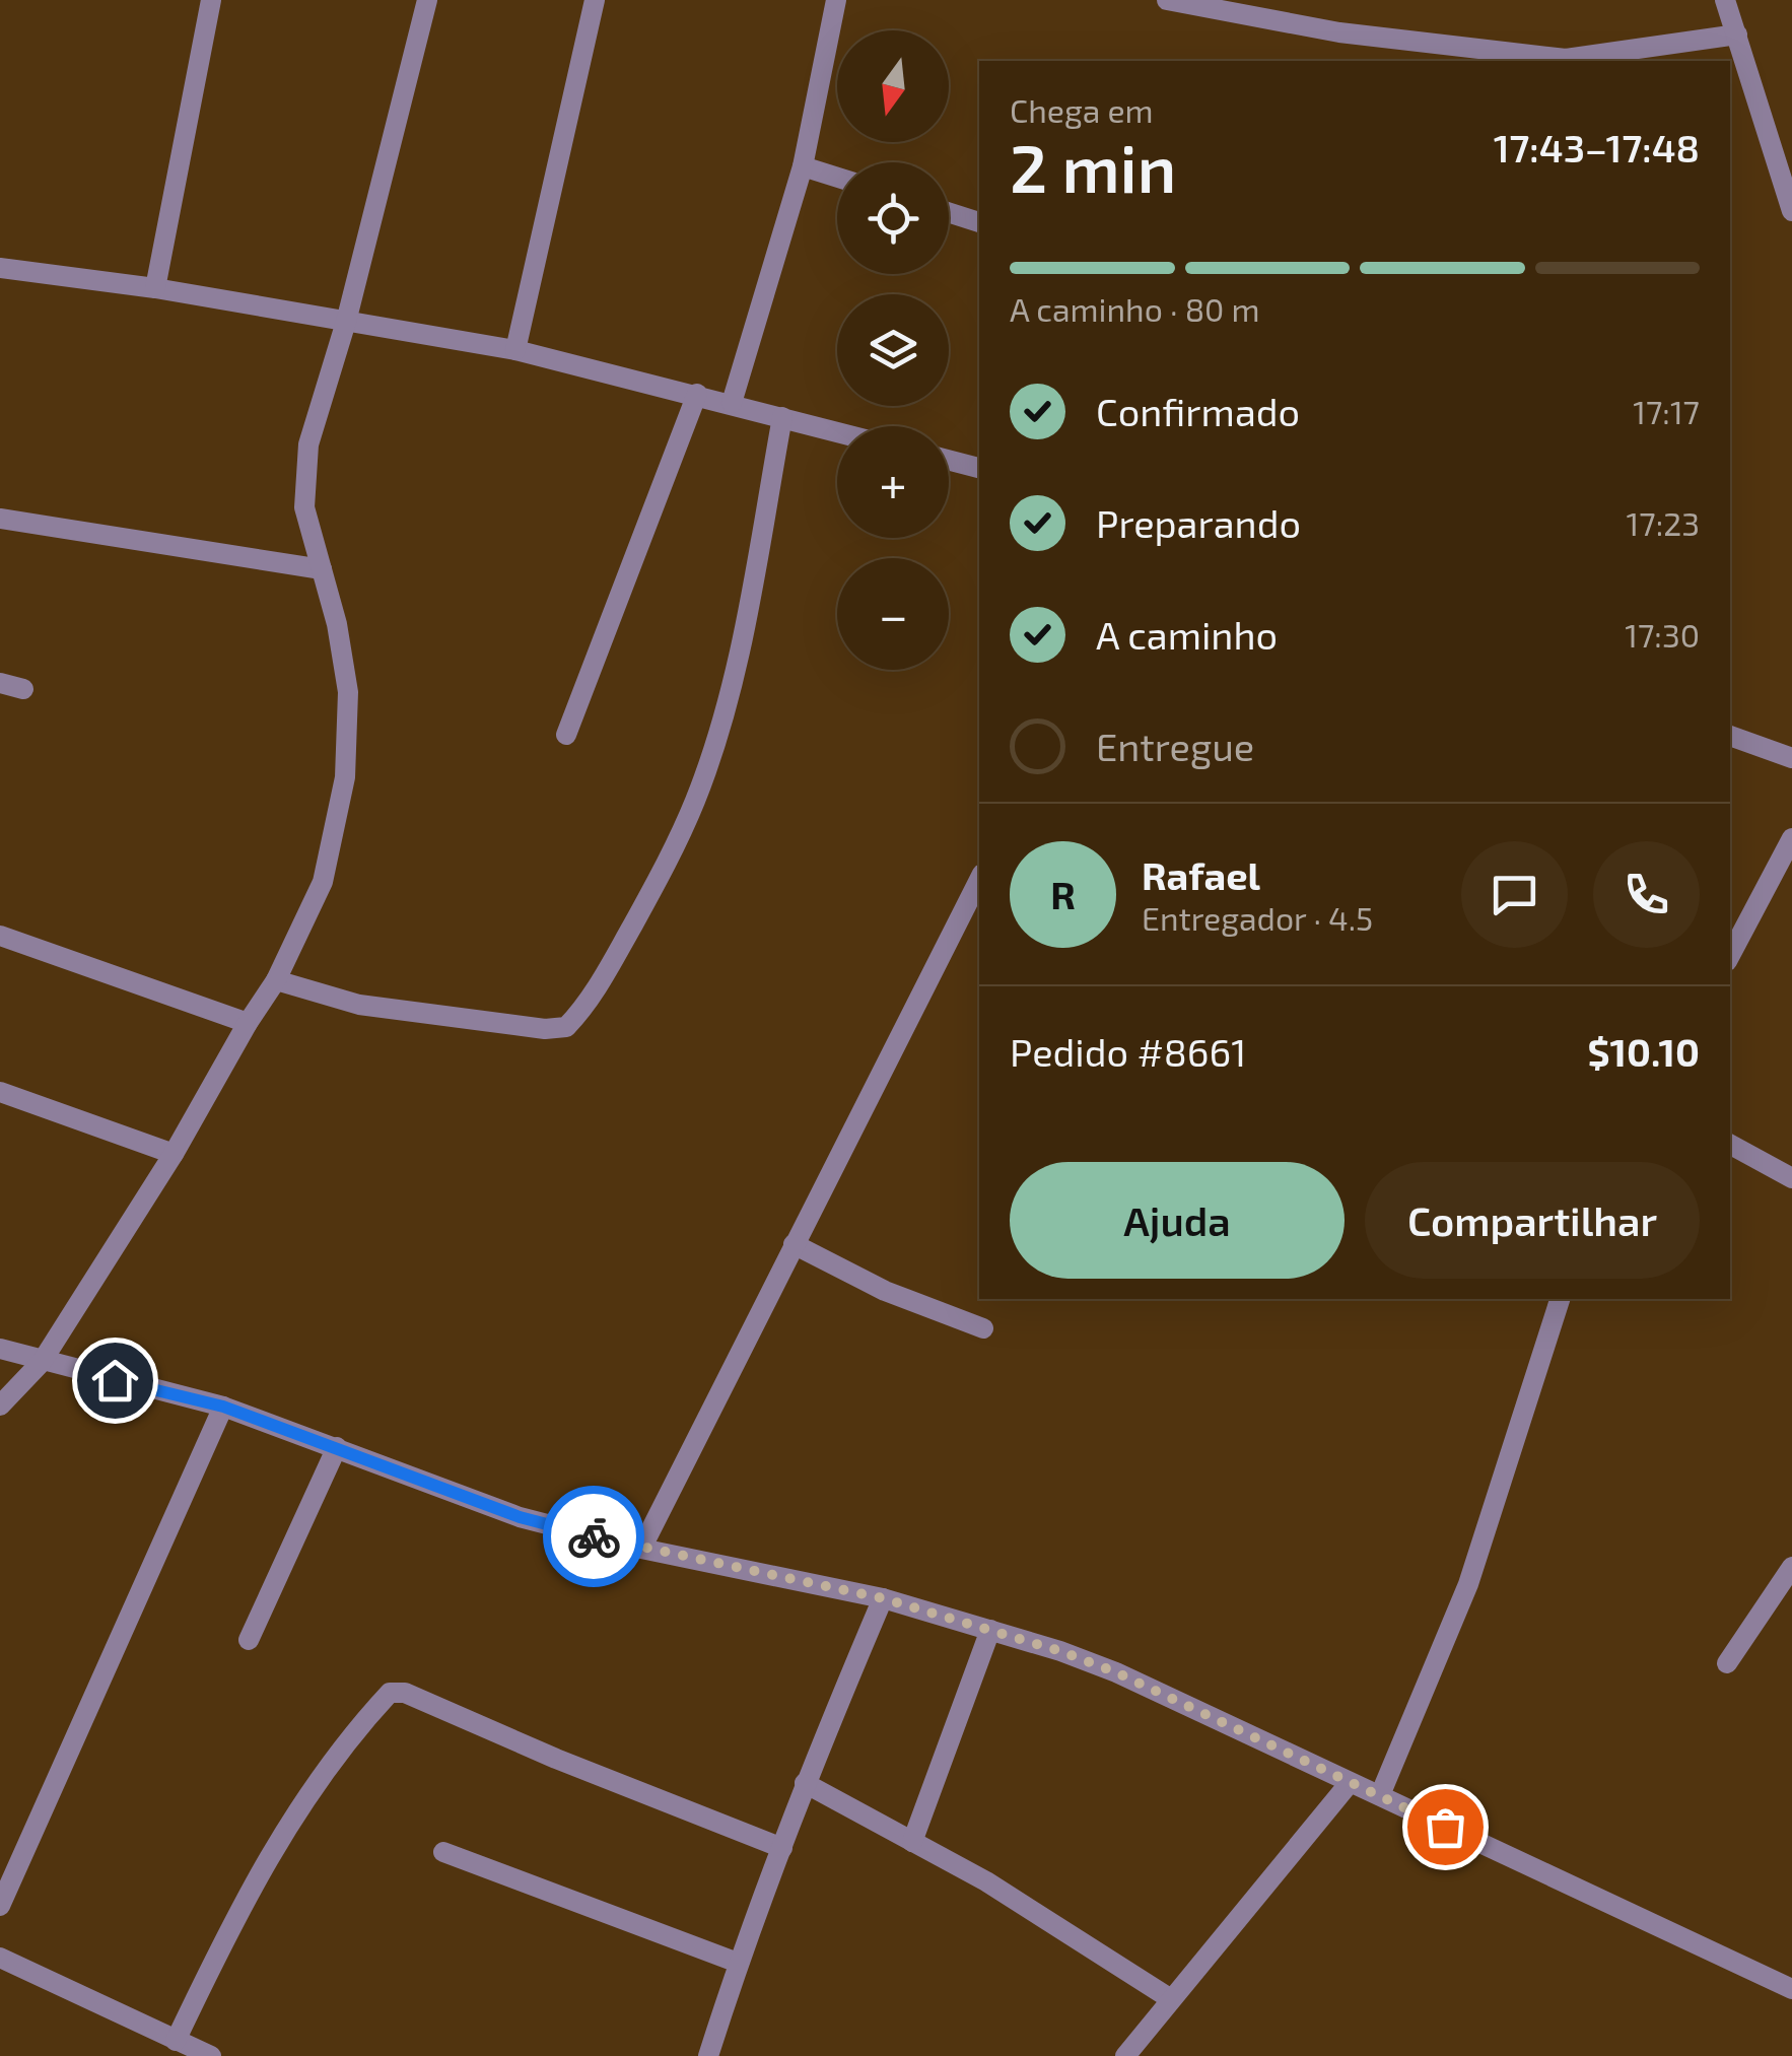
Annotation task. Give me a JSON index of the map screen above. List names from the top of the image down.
{
  "north": "bottom",
  "page": {
    "map_buttons": ["+", "−"],
    "heading": ["2 min", "Chega em", "17:43–17:48"],
    "panel": [
      "Rafael",
      "Entregador · 4.5",
      "Pedido #8661",
      "$10.10"
    ],
    "bar": "A caminho · 80 m",
    "list": [
      ["Confirmado", "17:17"],
      ["Preparando", "17:23"],
      ["A caminho", "17:30"],
      "Entregue"
    ],
    "round": "R",
    "buttons": ["Ajuda", "Compartilhar"]
  }
}
